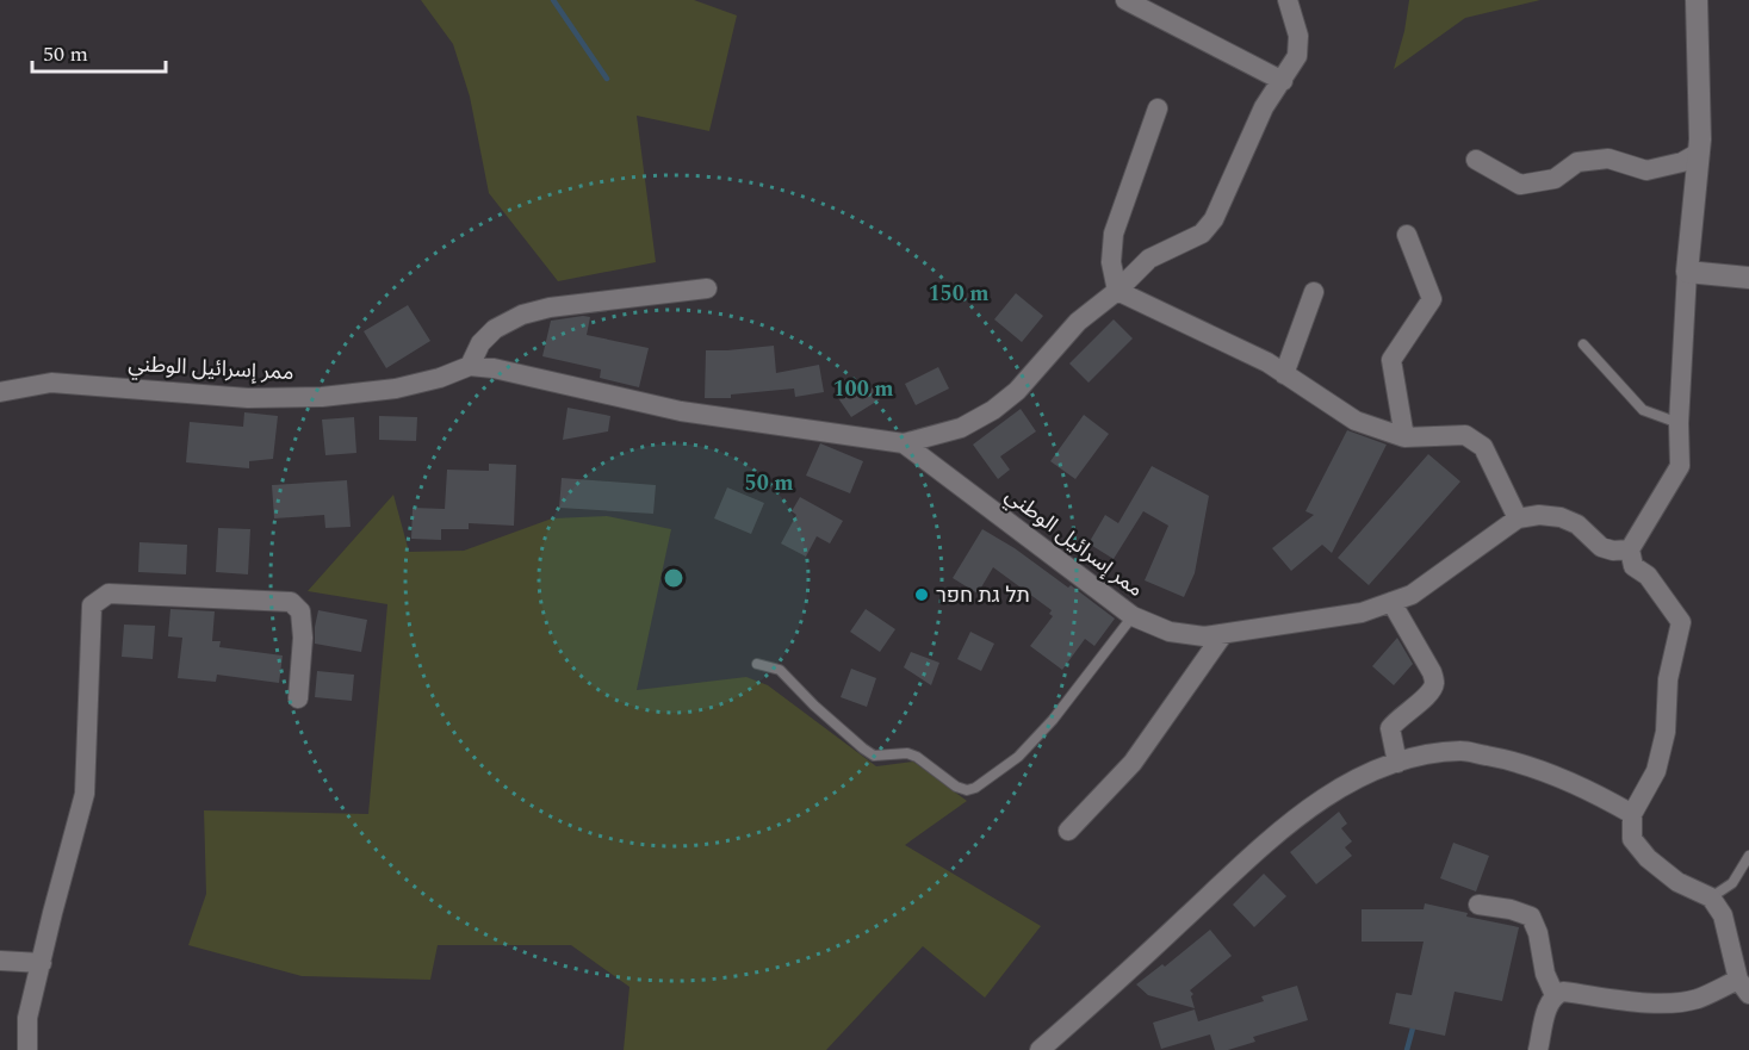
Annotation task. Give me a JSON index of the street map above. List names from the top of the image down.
{
  "streets": {
    "street": ["ممر إسرائيل الوطني"]
  },
  "places": ["תל גת חפר"],
  "scale_bar": "50 m",
  "rings": ["150 m", "100 m", "50 m"]
}
